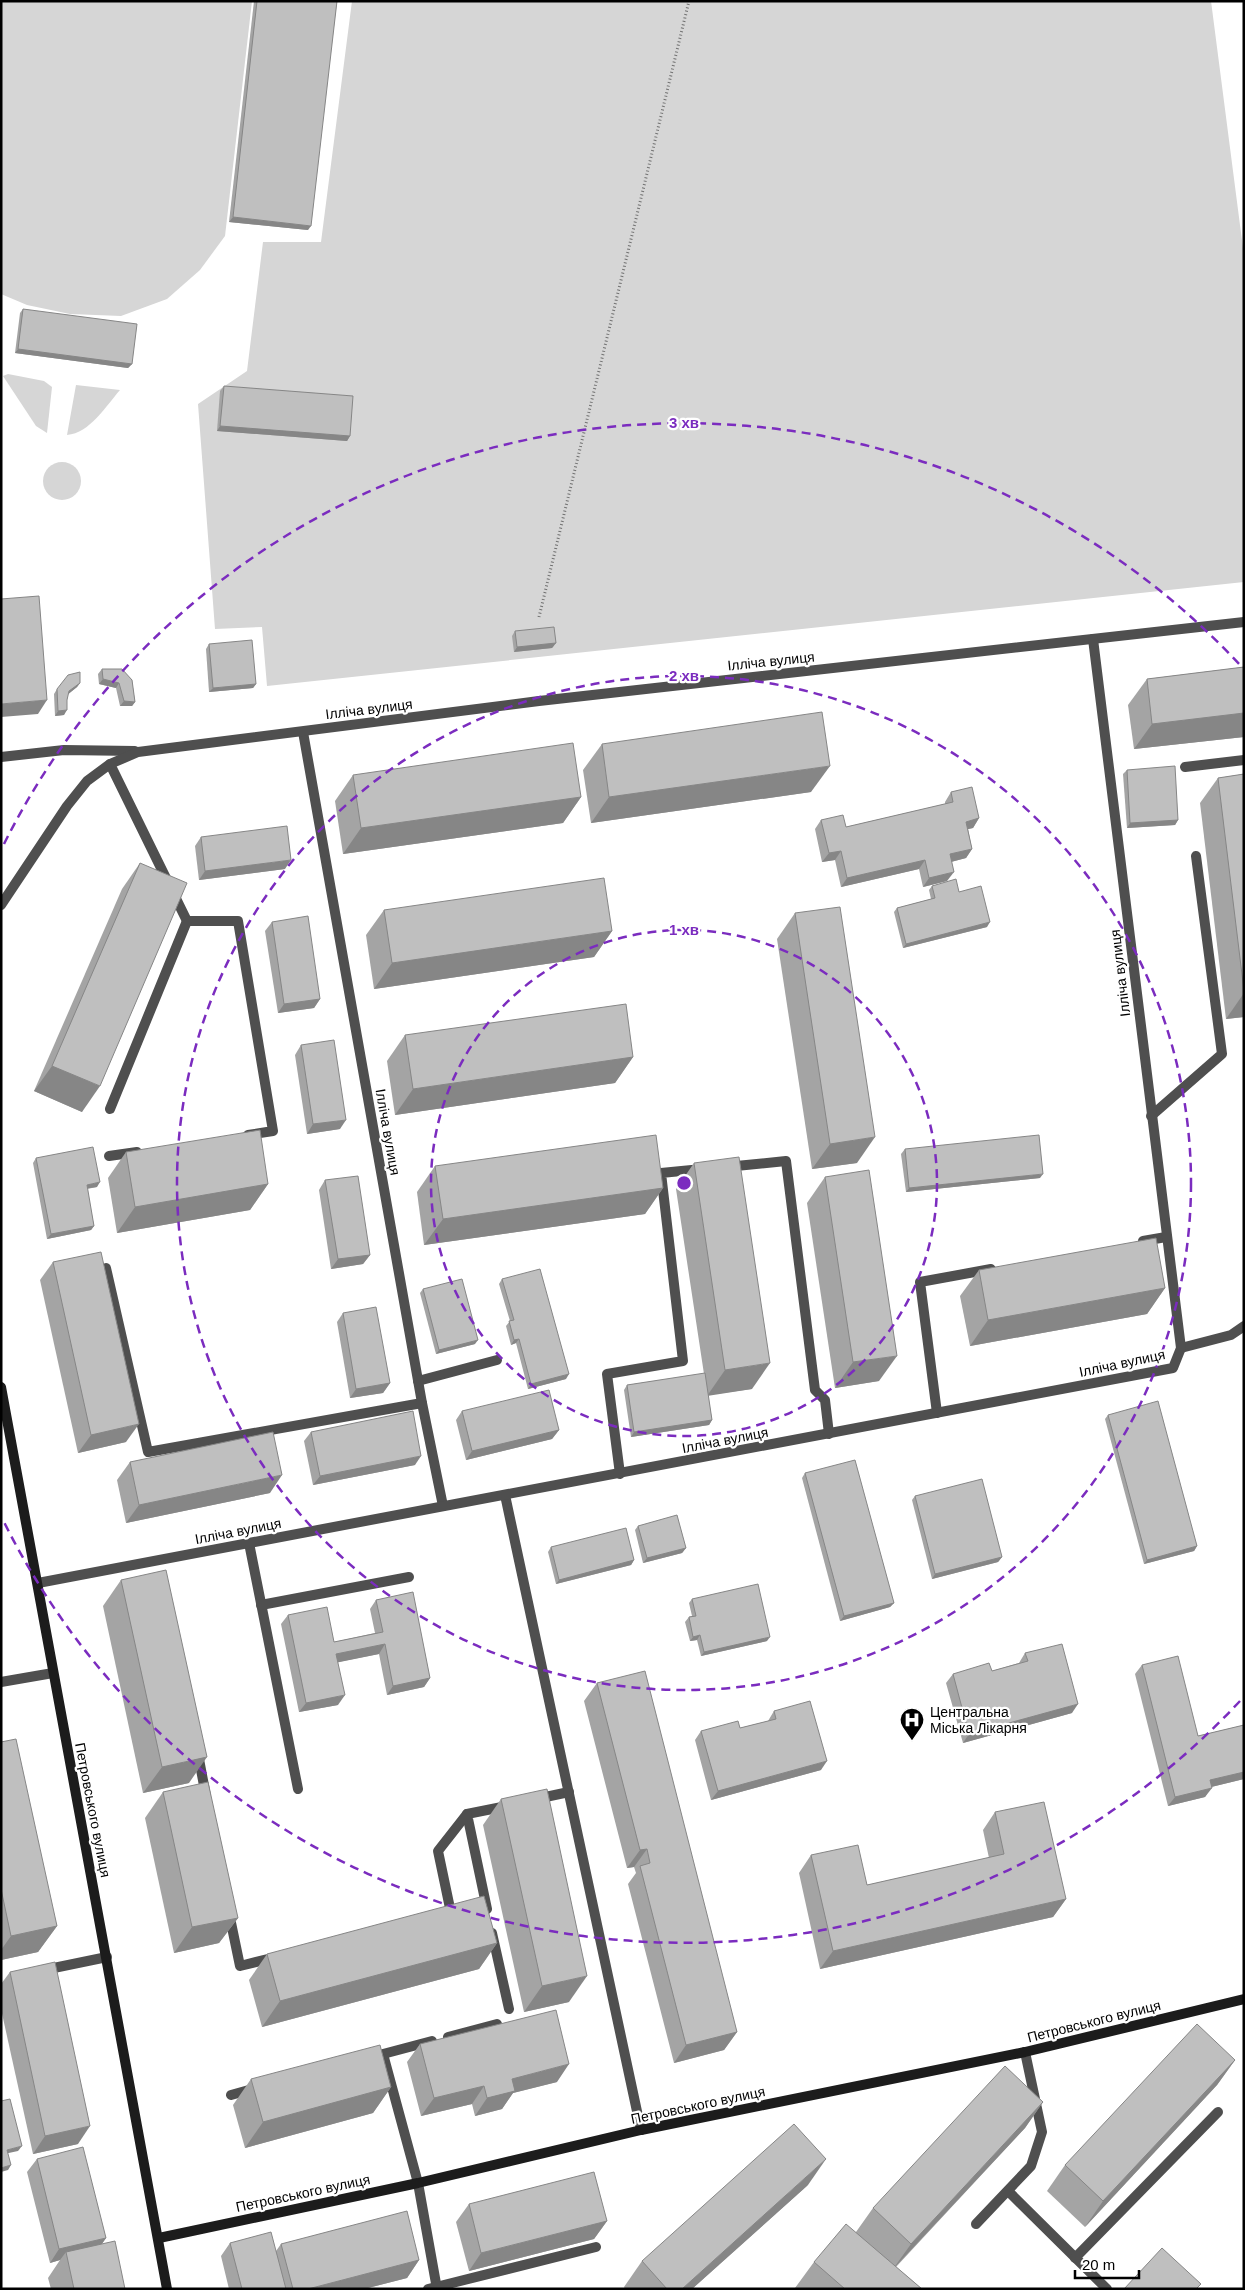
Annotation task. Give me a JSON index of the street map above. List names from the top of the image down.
{
  "streets": {
    "street": ["Ілліча вулиця", "Петровського вулиця"]
  },
  "crossings": [
    ["Ілліча вулиця", "Петровського вулиця"]
  ],
  "places": {
    "hospital": ["Центральна Міська Лікарня"]
  },
  "scale_bar": "20 m",
  "rings": ["3 хв", "2 хв", "1 хв"]
}
